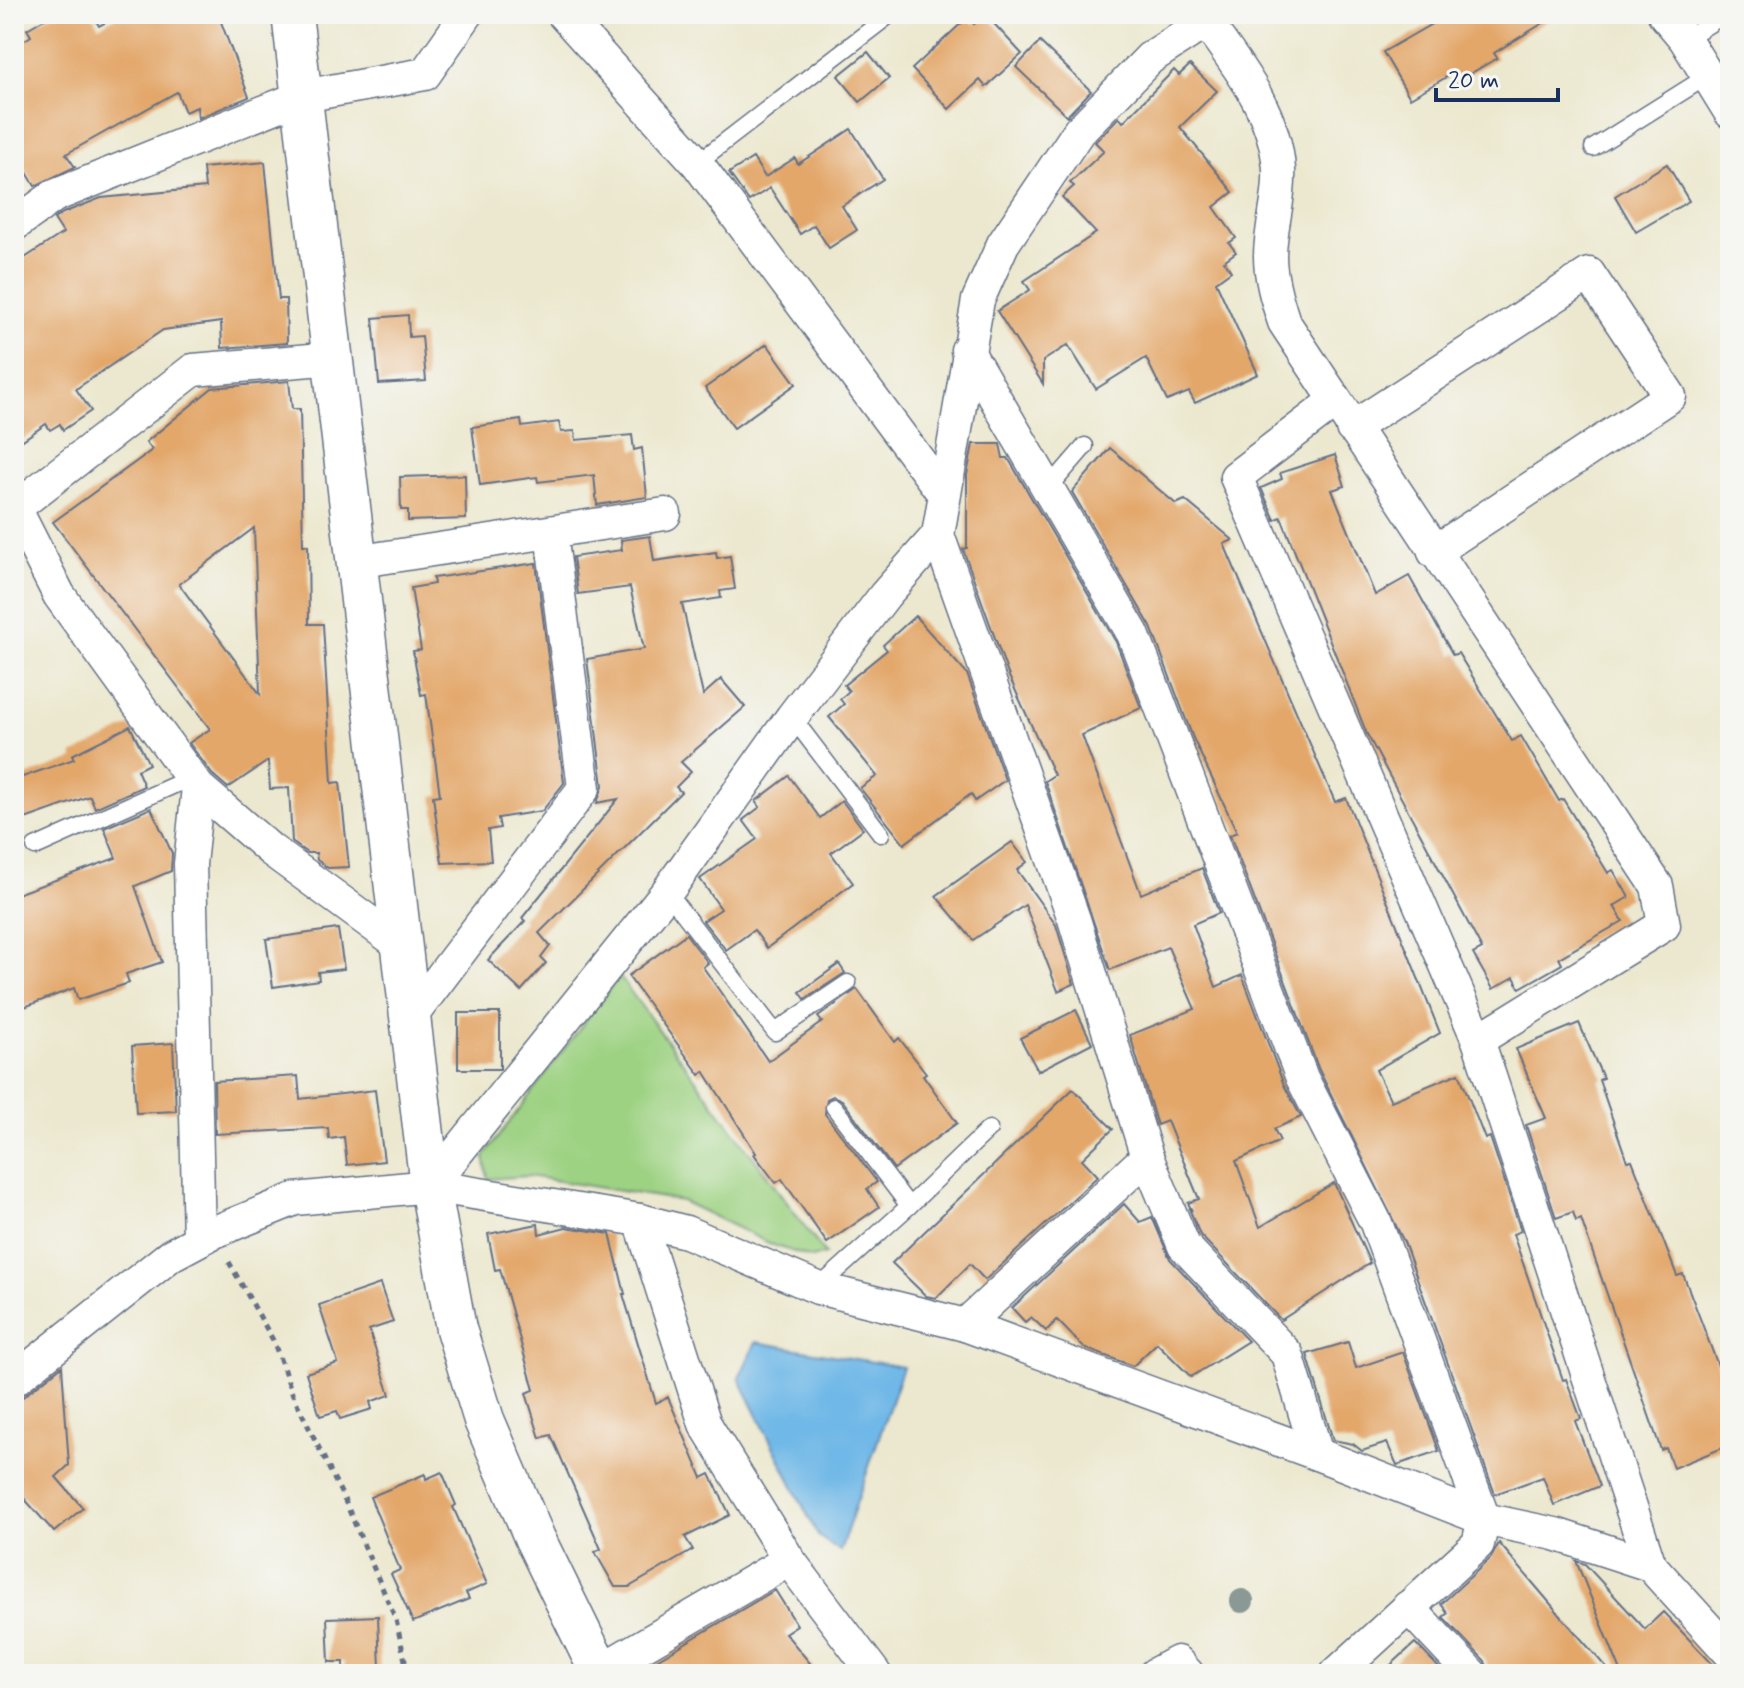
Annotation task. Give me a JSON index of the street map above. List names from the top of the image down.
{
  "scale_bar": "20 m"
}
